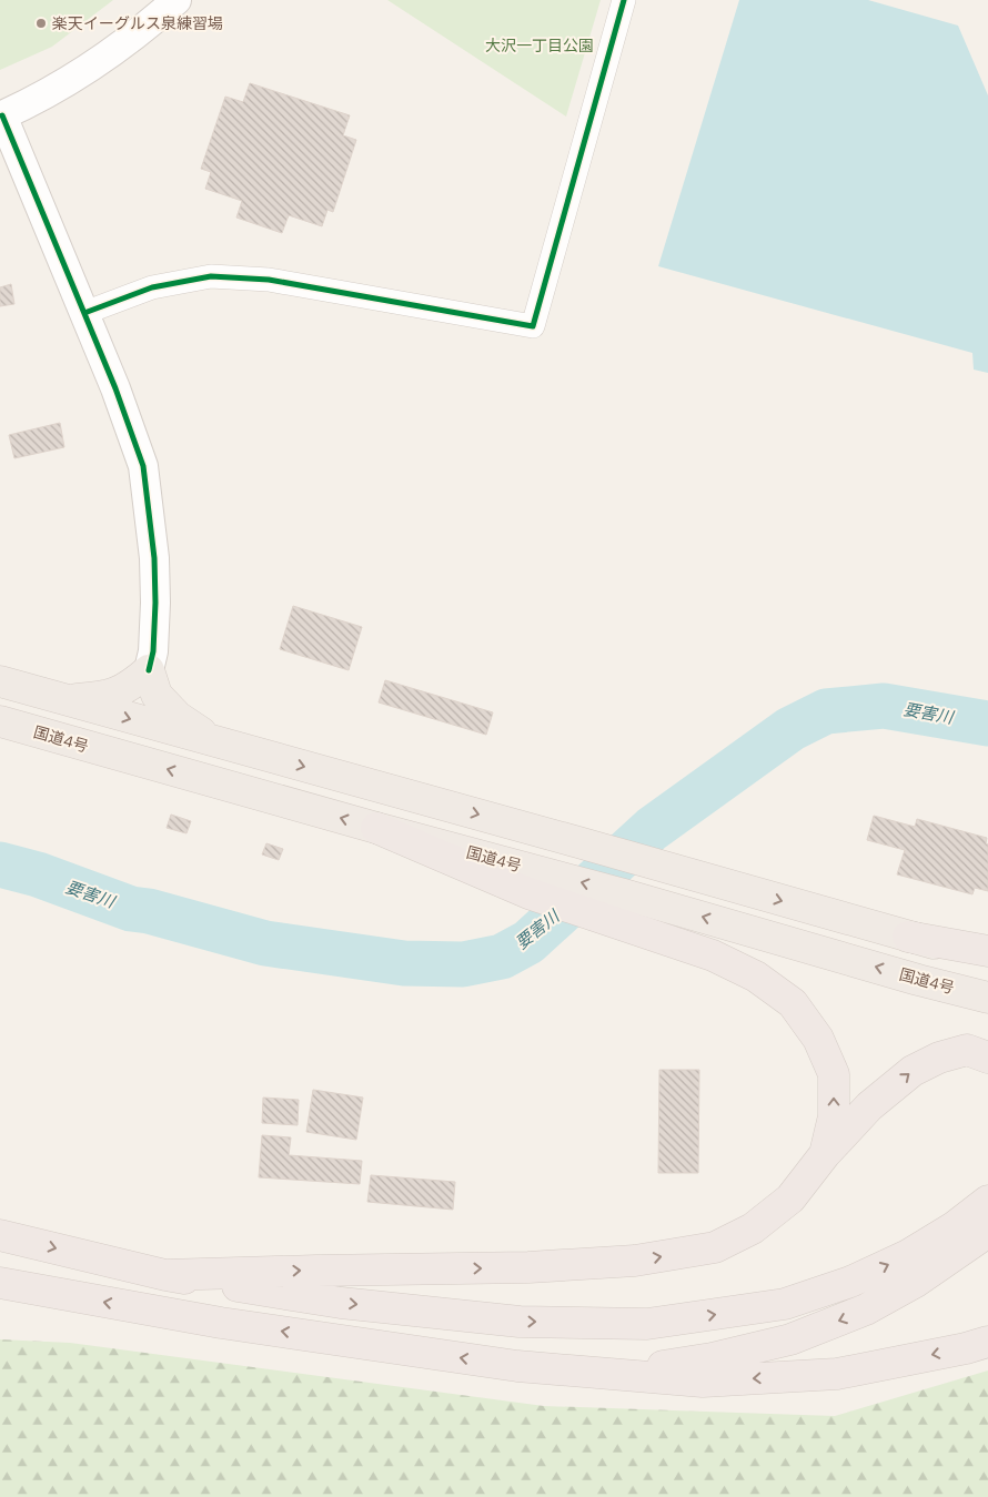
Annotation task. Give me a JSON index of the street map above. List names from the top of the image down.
{
  "streets": {
    "highway": ["国道4号"]
  },
  "water": ["要害川"],
  "parks": ["大沢一丁目公園"],
  "places": ["楽天イーグルス泉練習場"]
}
